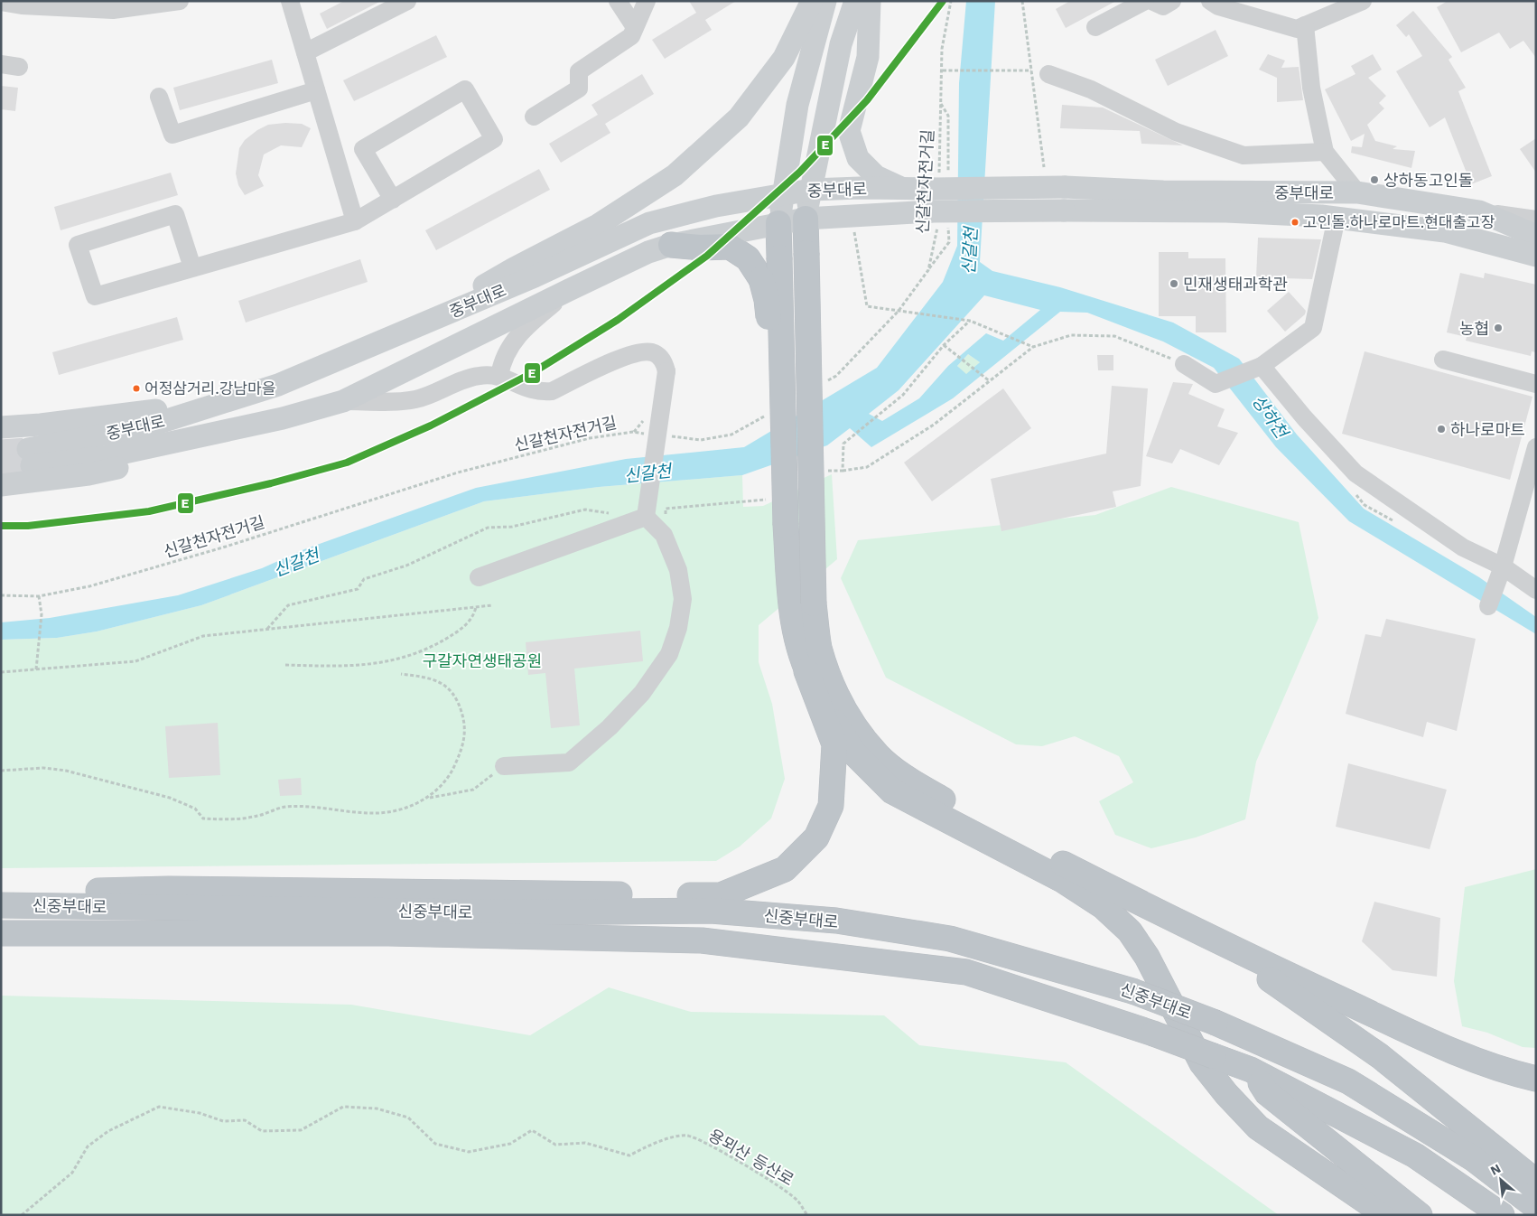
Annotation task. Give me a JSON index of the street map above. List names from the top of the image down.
{
  "streets": {
    "highway": ["신중부대로"],
    "main road": ["중부대로"],
    "path": ["신갈천자전거길", "용뫼산 등산로"]
  },
  "crossings": [
    ["신갈천자전거길", "중부대로"]
  ],
  "water": ["신갈천", "상하천"],
  "parks": ["구갈자연생태공원"],
  "places": [
    "상하동고인돌",
    "고인돌.하나로마트.현대출고장",
    "민재생태과학관",
    "농협",
    "어정삼거리.강남마을",
    "하나로마트"
  ],
  "lines": ["transit line E"],
  "north": "top left"
}
